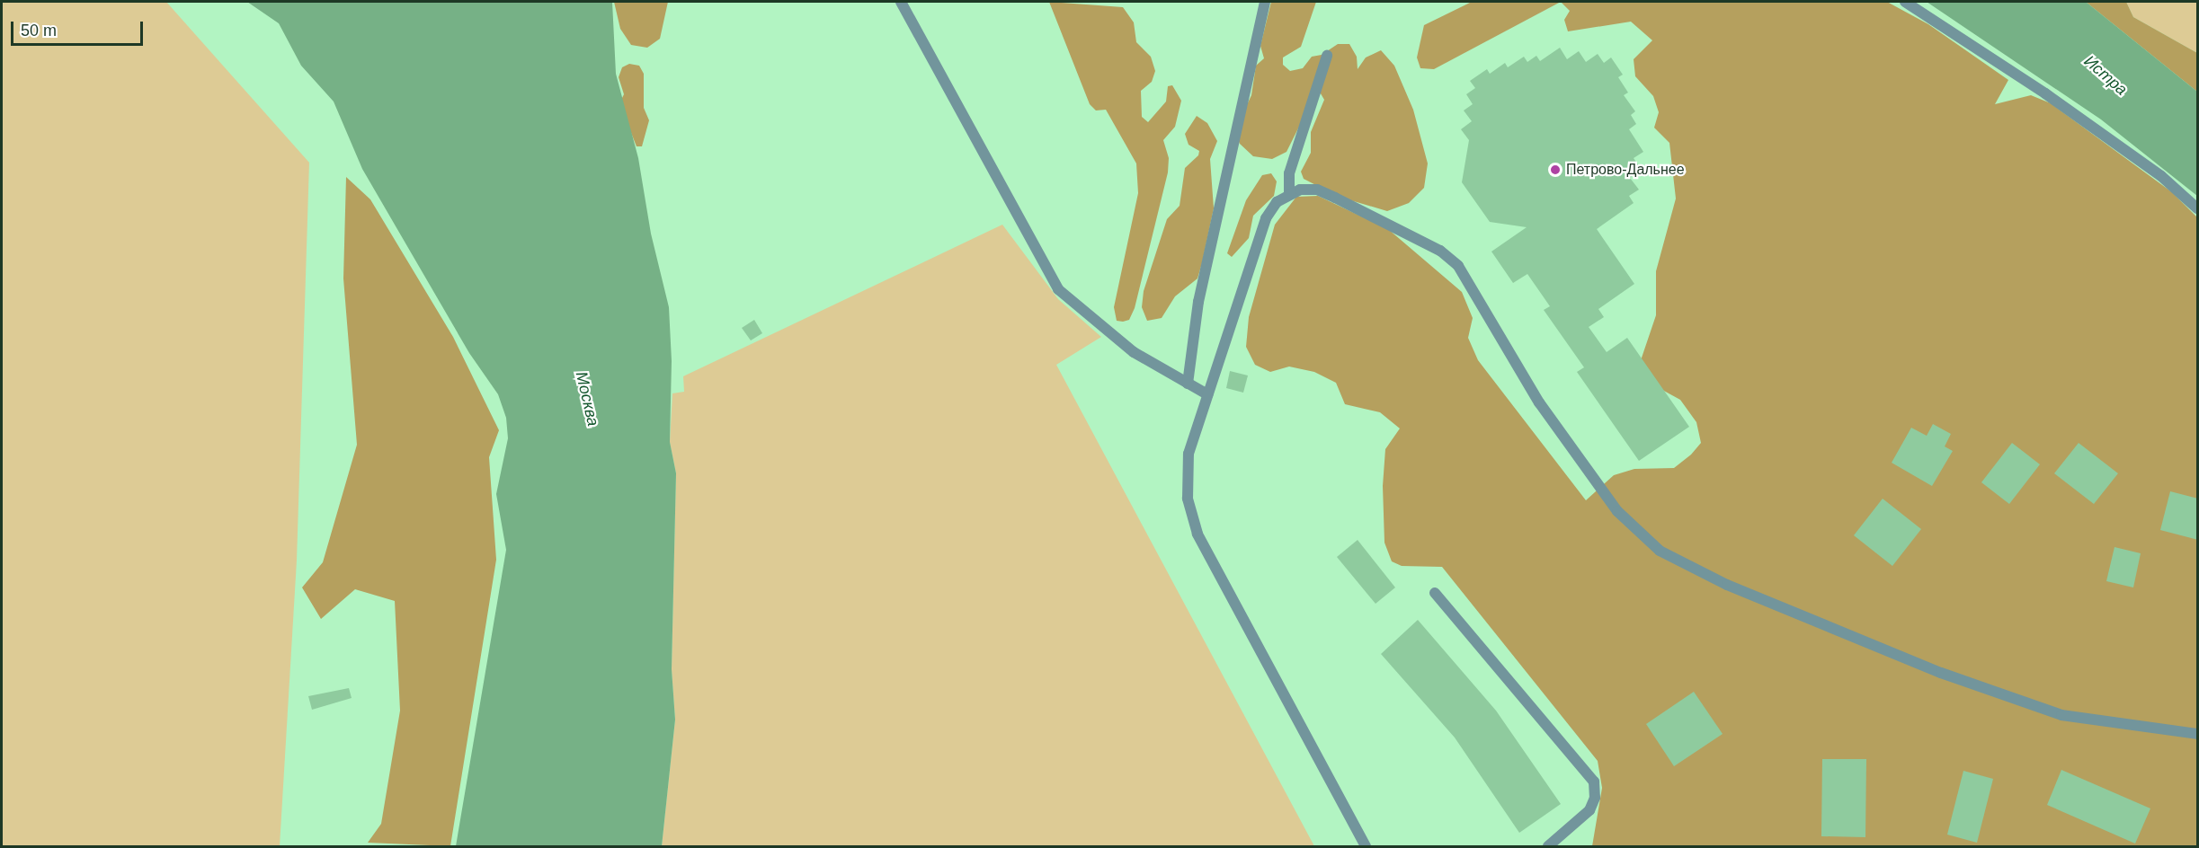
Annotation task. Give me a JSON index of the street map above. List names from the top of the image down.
{
  "water": ["Истра", "Москва"],
  "places": ["Петрово-Дальнее"],
  "scale_bar": "50 m"
}
